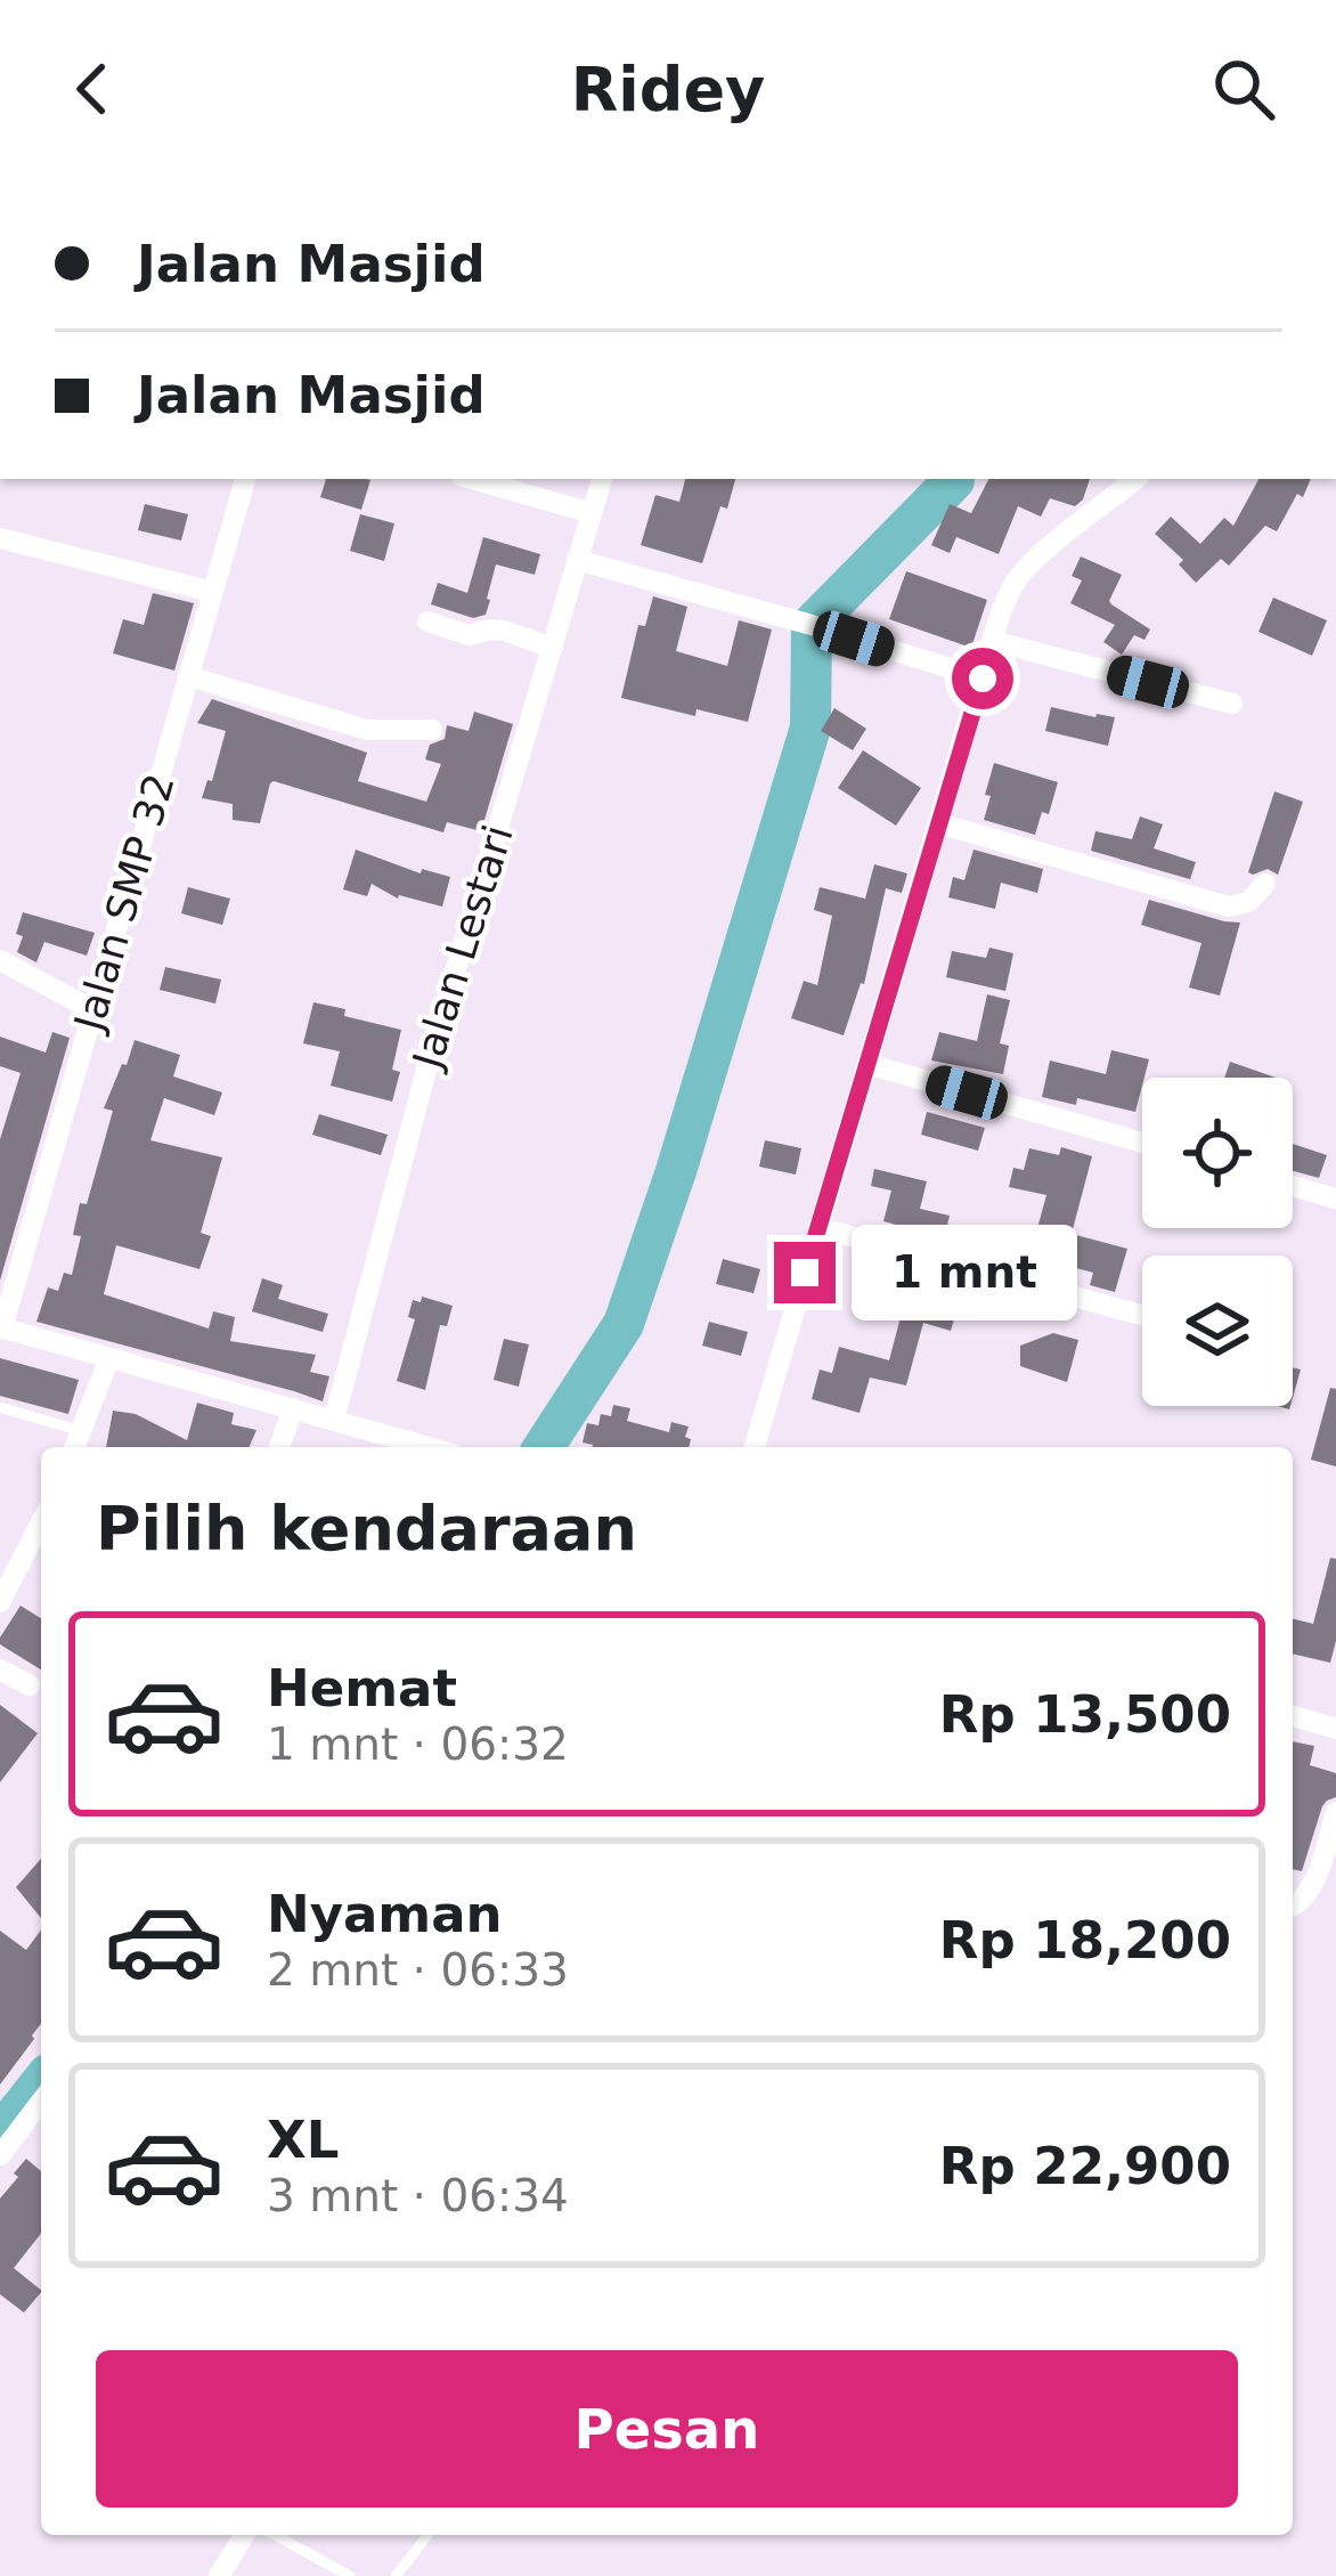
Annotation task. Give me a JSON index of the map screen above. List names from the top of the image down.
{
  "streets": {
    "street": ["Jalan SMP 32", "Jalan Lestari"]
  },
  "page": {
    "header": "Ridey",
    "banner": ["Jalan Masjid", "Jalan Masjid"],
    "bubble": "1 mnt",
    "heading": "Pilih kendaraan",
    "list": [
      {
        "name": "Hemat",
        "note": "1 mnt · 06:32",
        "value": "Rp 13,500"
      },
      {
        "name": "Nyaman",
        "note": "2 mnt · 06:33",
        "value": "Rp 18,200"
      },
      {
        "name": "XL",
        "note": "3 mnt · 06:34",
        "value": "Rp 22,900"
      }
    ],
    "buttons": "Pesan"
  }
}
